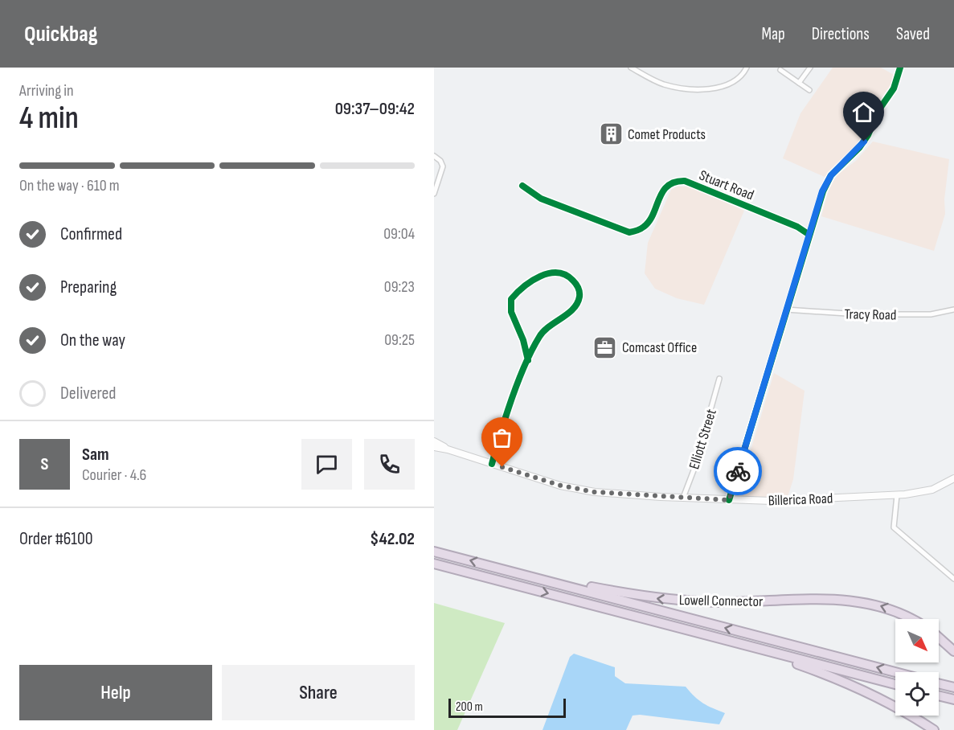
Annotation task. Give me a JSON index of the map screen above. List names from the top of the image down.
{
  "streets": {
    "highway": ["Lowell Connector"],
    "main road": ["Billerica Road"],
    "street": ["Stuart Road", "Tracy Road", "Elliott Street"]
  },
  "crossings": [
    ["Elliott Street", "Billerica Road"]
  ],
  "places": {
    "building": ["Comet Products"],
    "office": ["Comcast Office"]
  },
  "scale_bar": "200 m",
  "north": "bottom right",
  "page": {
    "header": "Quickbag",
    "nav": ["Map", "Directions", "Saved"],
    "heading": ["4 min", "Arriving in", "09:37–09:42"],
    "panel": [
      "Sam",
      "Courier · 4.6",
      "Order #6100",
      "$42.02"
    ],
    "bar": "On the way · 610 m",
    "list": [
      ["Confirmed", "09:04"],
      ["Preparing", "09:23"],
      ["On the way", "09:25"],
      "Delivered"
    ],
    "round": "S",
    "buttons": ["Help", "Share"],
    "scale": "200 m"
  }
}
